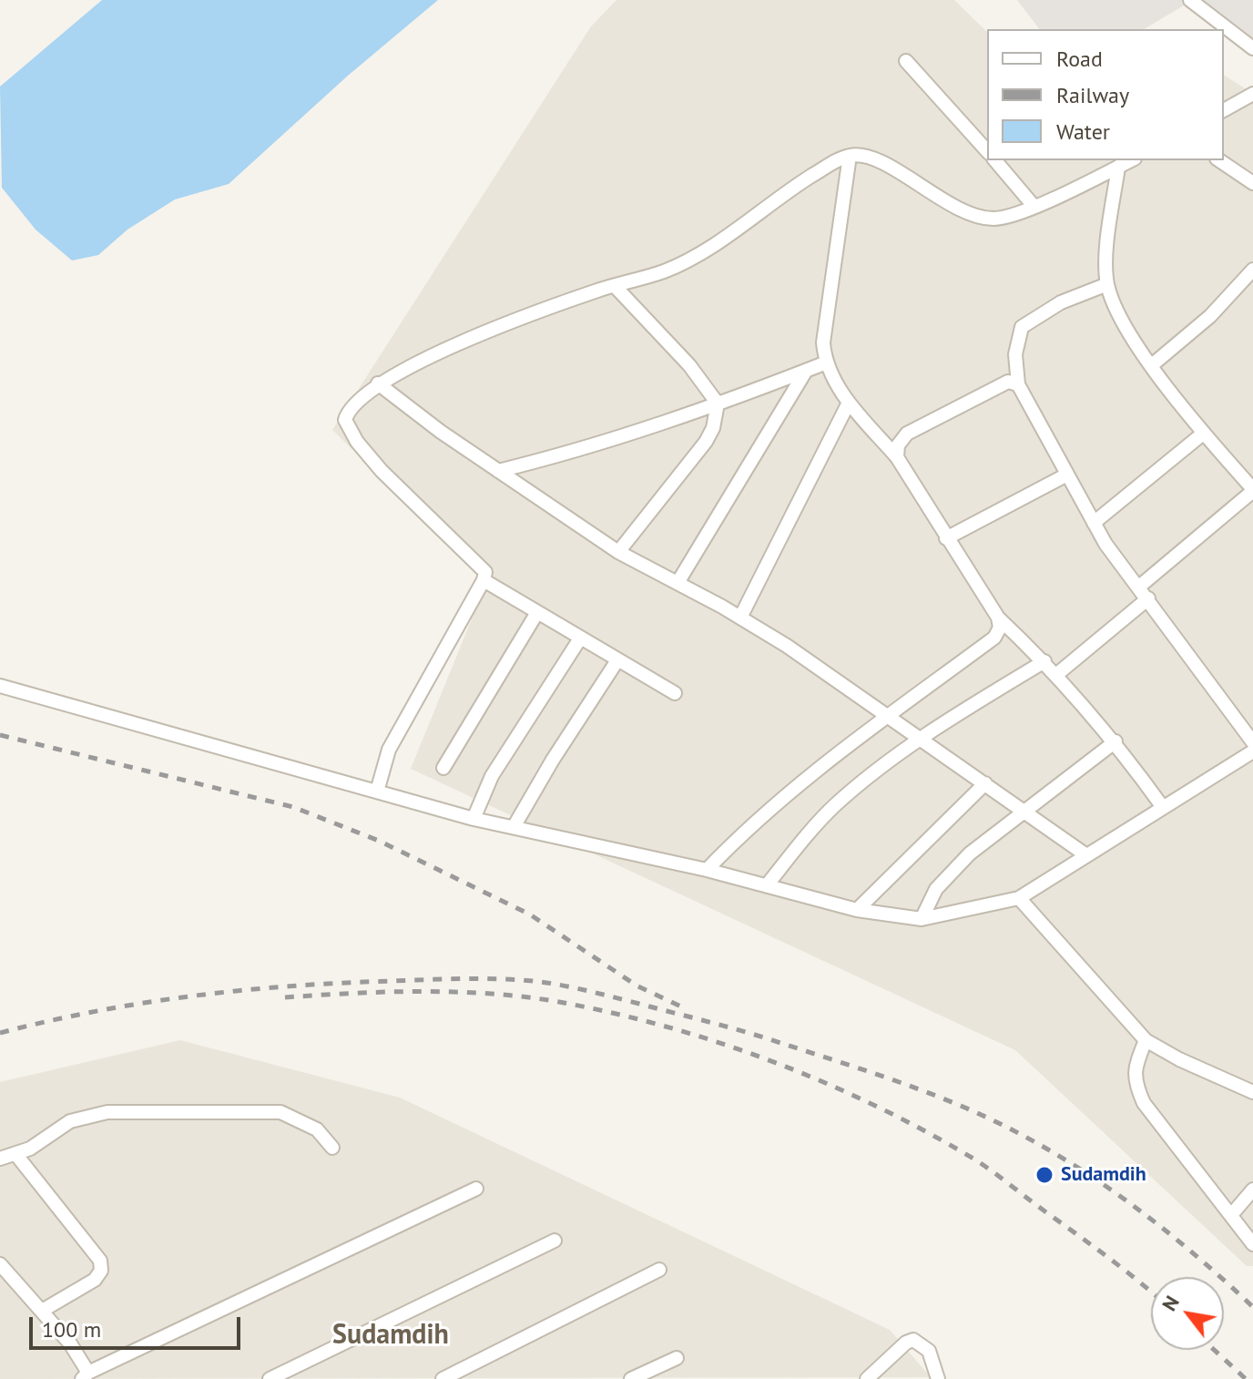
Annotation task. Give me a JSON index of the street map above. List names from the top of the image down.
{
  "districts": ["Sudamdih"],
  "places": ["Sudamdih"],
  "legend": ["Road", "Railway", "Water"],
  "scale_bar": "100 m",
  "north": "top left"
}
